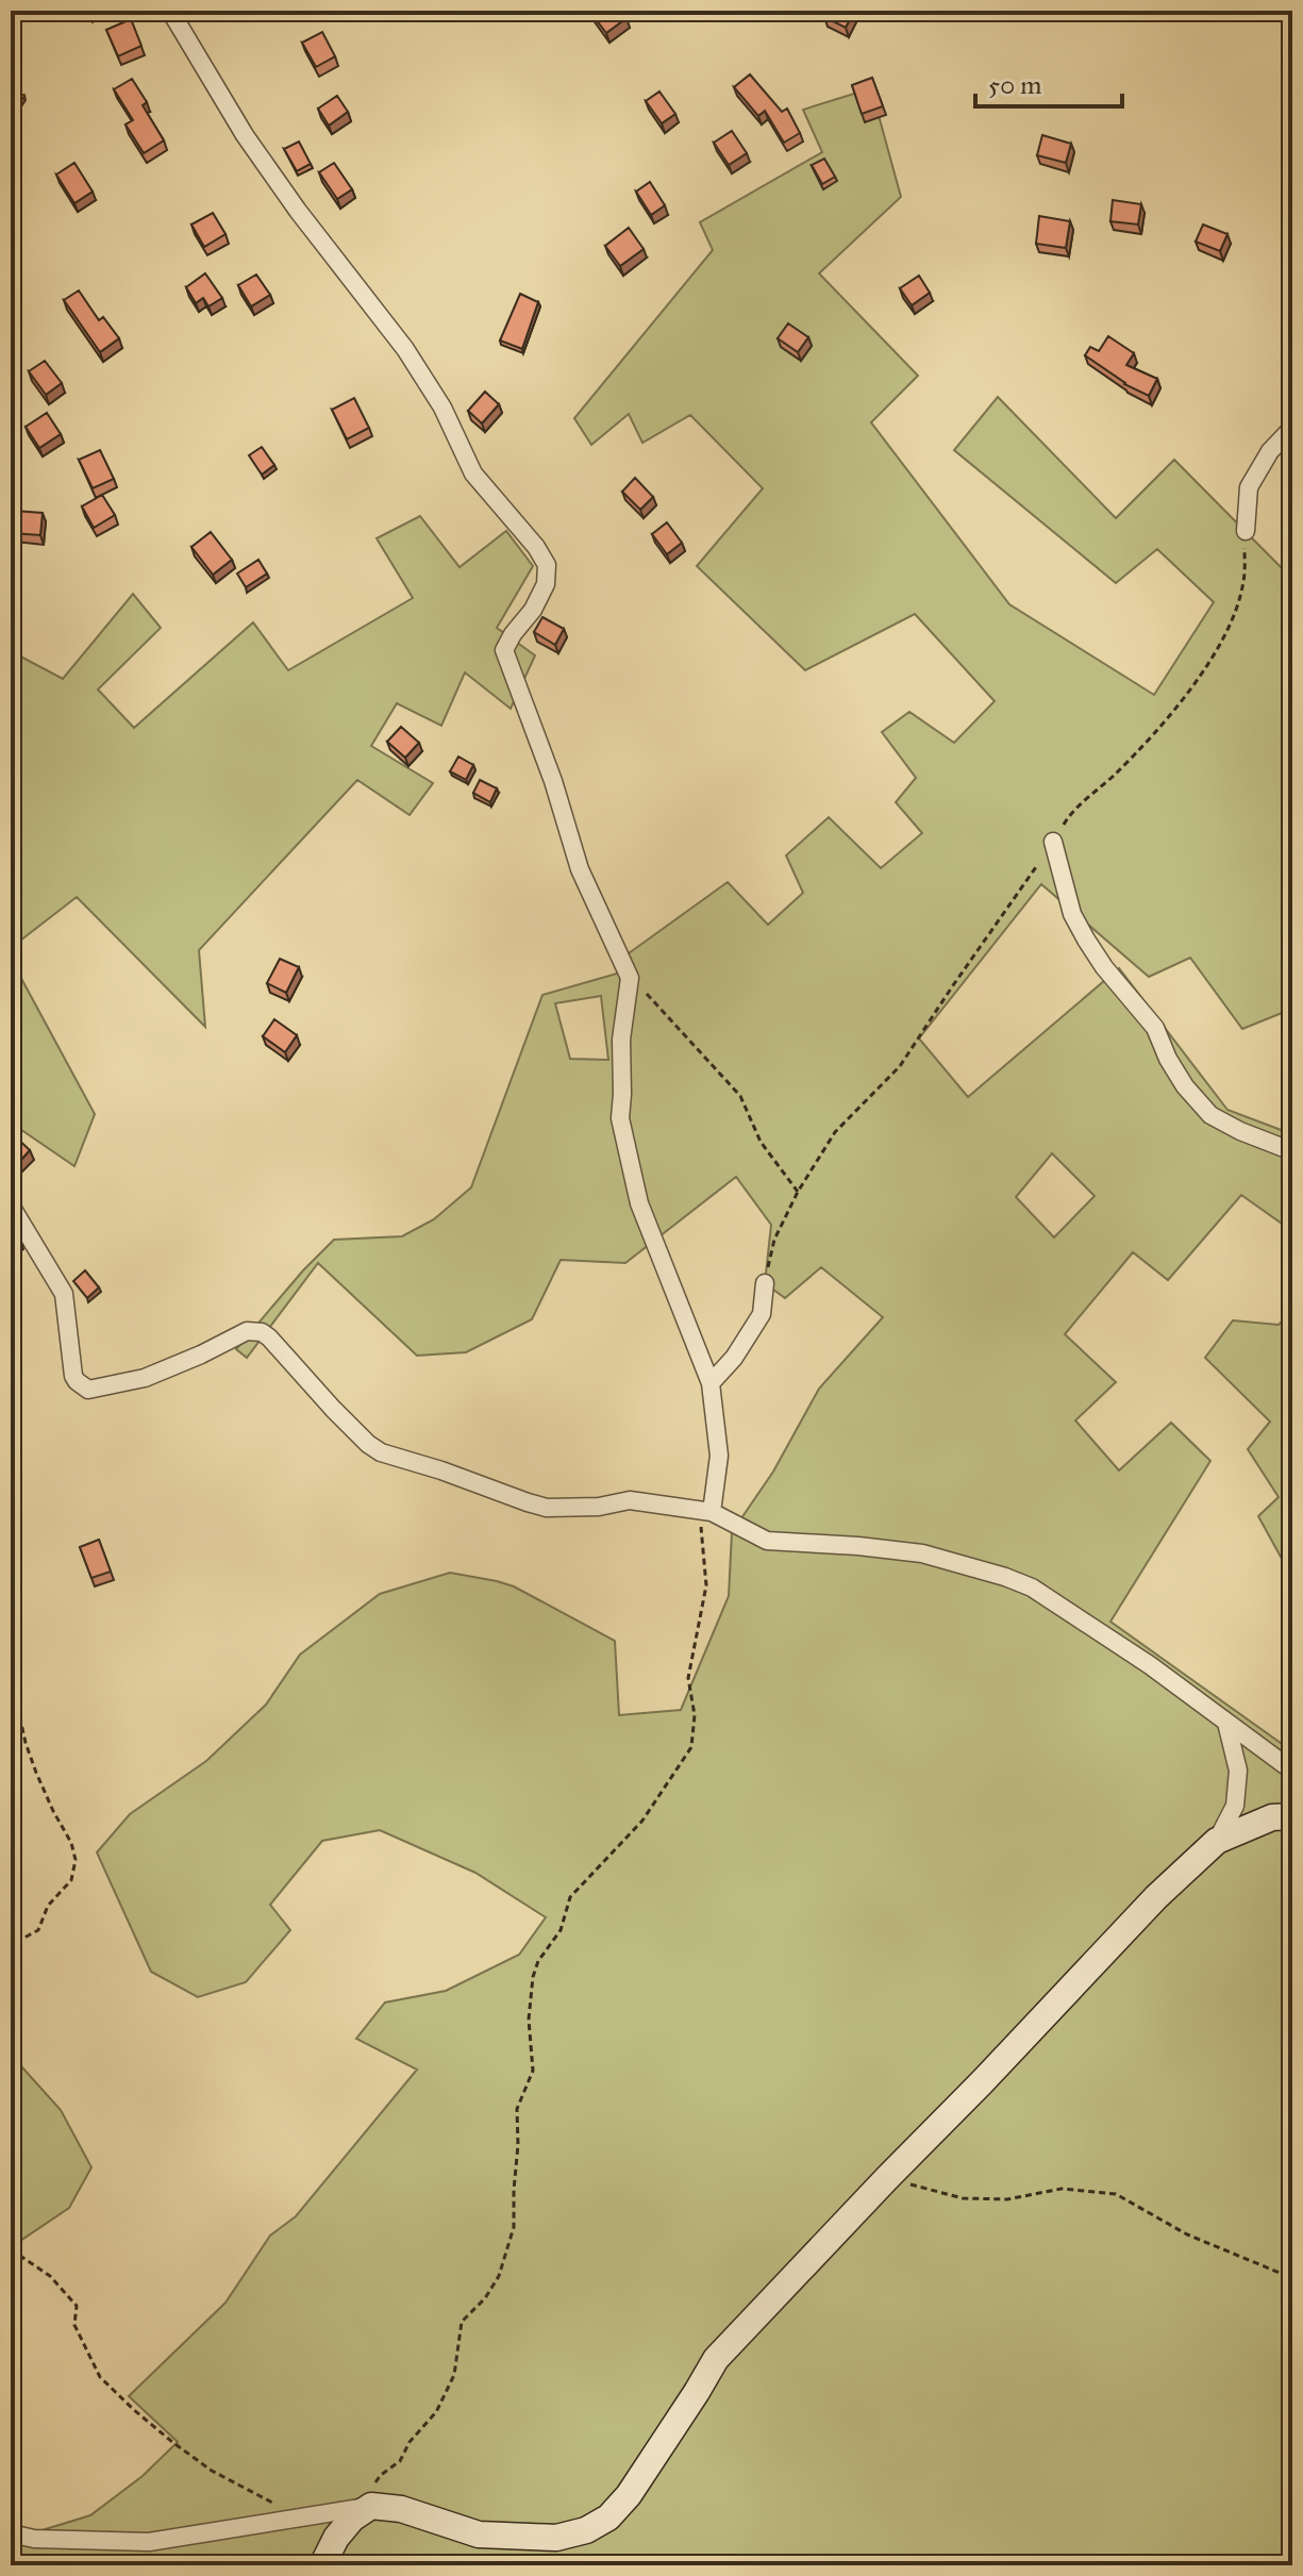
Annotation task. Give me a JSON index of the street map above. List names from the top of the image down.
{
  "scale_bar": "50 m"
}
